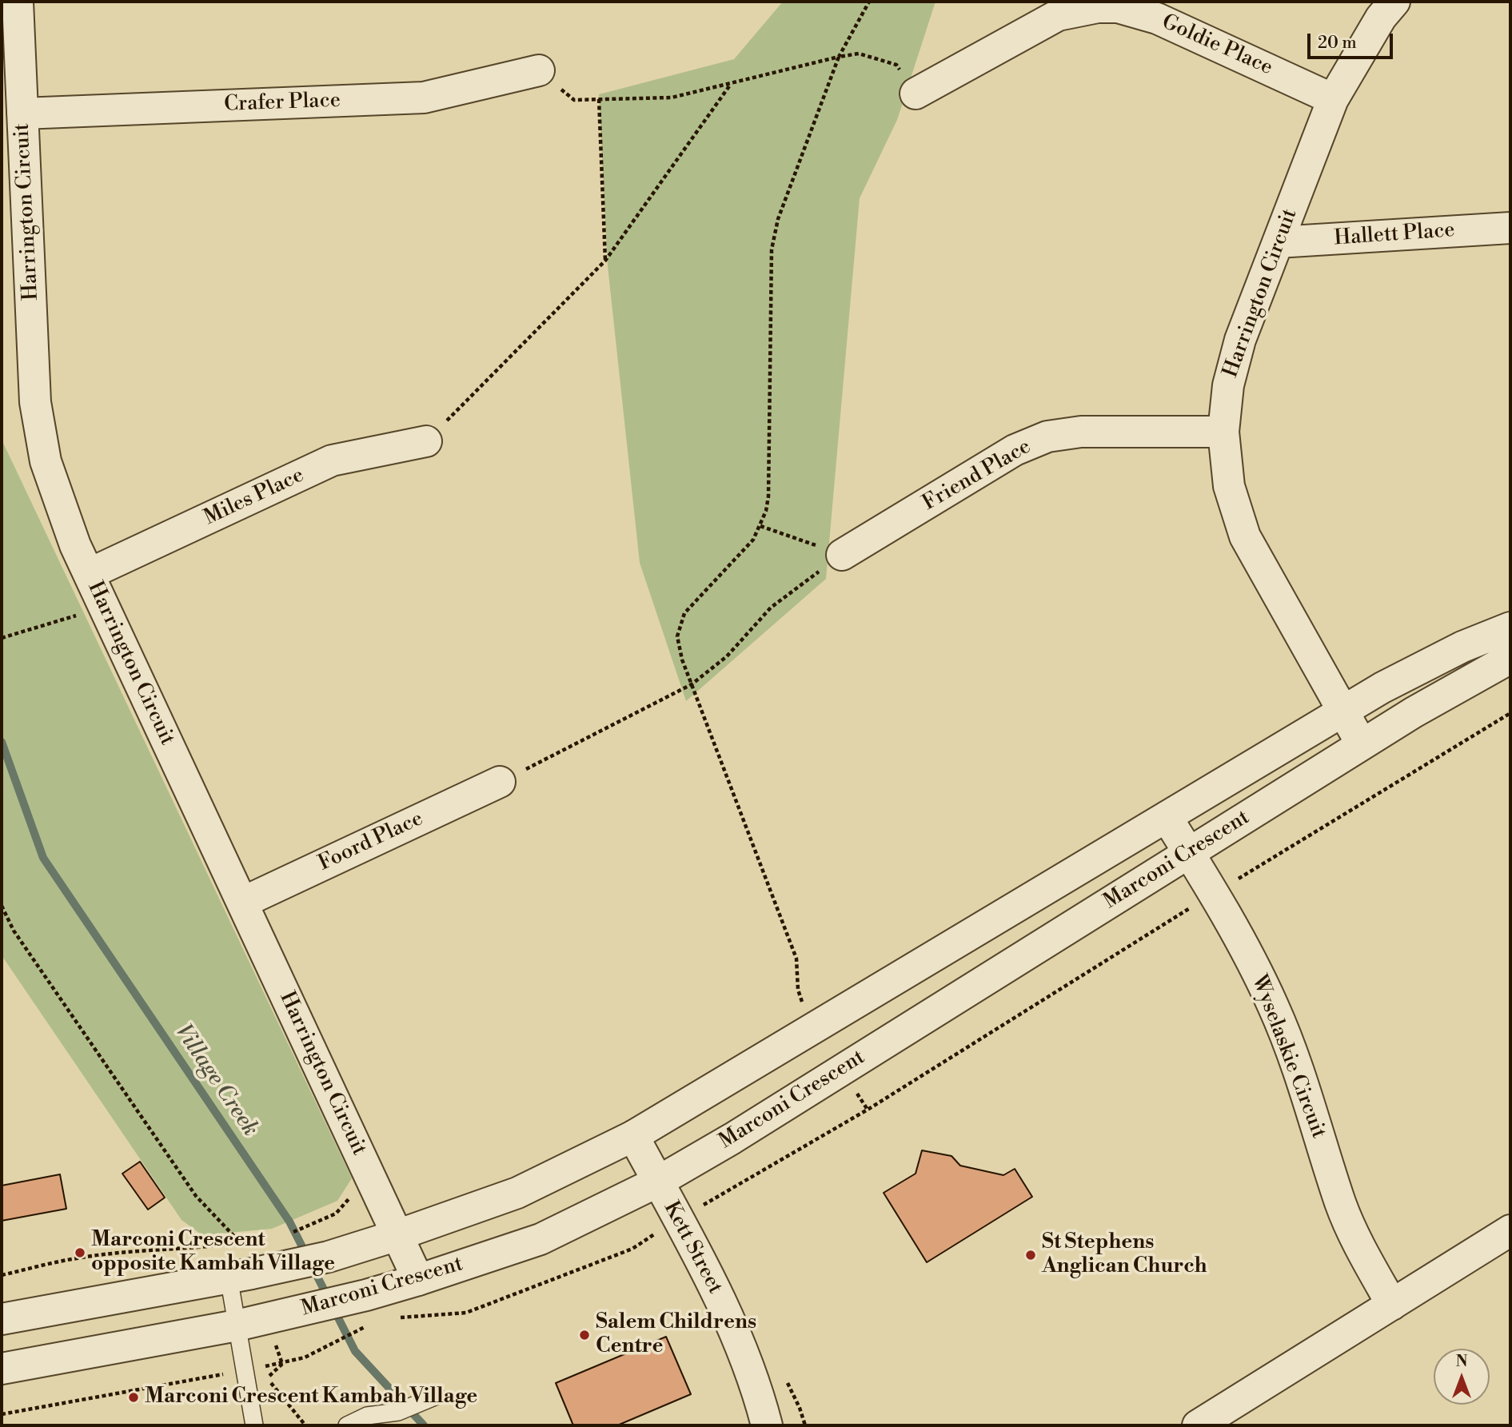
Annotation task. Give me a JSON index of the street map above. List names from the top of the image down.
{
  "streets": {
    "street": [
      "Goldie Place",
      "Crafer Place",
      "Harrington Circuit",
      "Hallett Place",
      "Friend Place",
      "Miles Place",
      "Foord Place",
      "Marconi Crescent",
      "Wyselaskie Circuit",
      "Kett Street"
    ]
  },
  "crossings": [
    ["Goldie Place", "Harrington Circuit"],
    ["Crafer Place", "Harrington Circuit"],
    ["Harrington Circuit", "Hallett Place"],
    ["Harrington Circuit", "Friend Place"],
    ["Harrington Circuit", "Miles Place"],
    ["Harrington Circuit", "Foord Place"],
    ["Harrington Circuit", "Marconi Crescent"],
    ["Marconi Crescent", "Wyselaskie Circuit"],
    ["Marconi Crescent", "Kett Street"]
  ],
  "water": ["Village Creek"],
  "places": [
    "Marconi Crescent opposite Kambah Village",
    "St Stephens Anglican Church",
    "Salem Childrens Centre",
    "Marconi Crescent Kambah Village"
  ],
  "scale_bar": "20 m",
  "north": "top"
}
